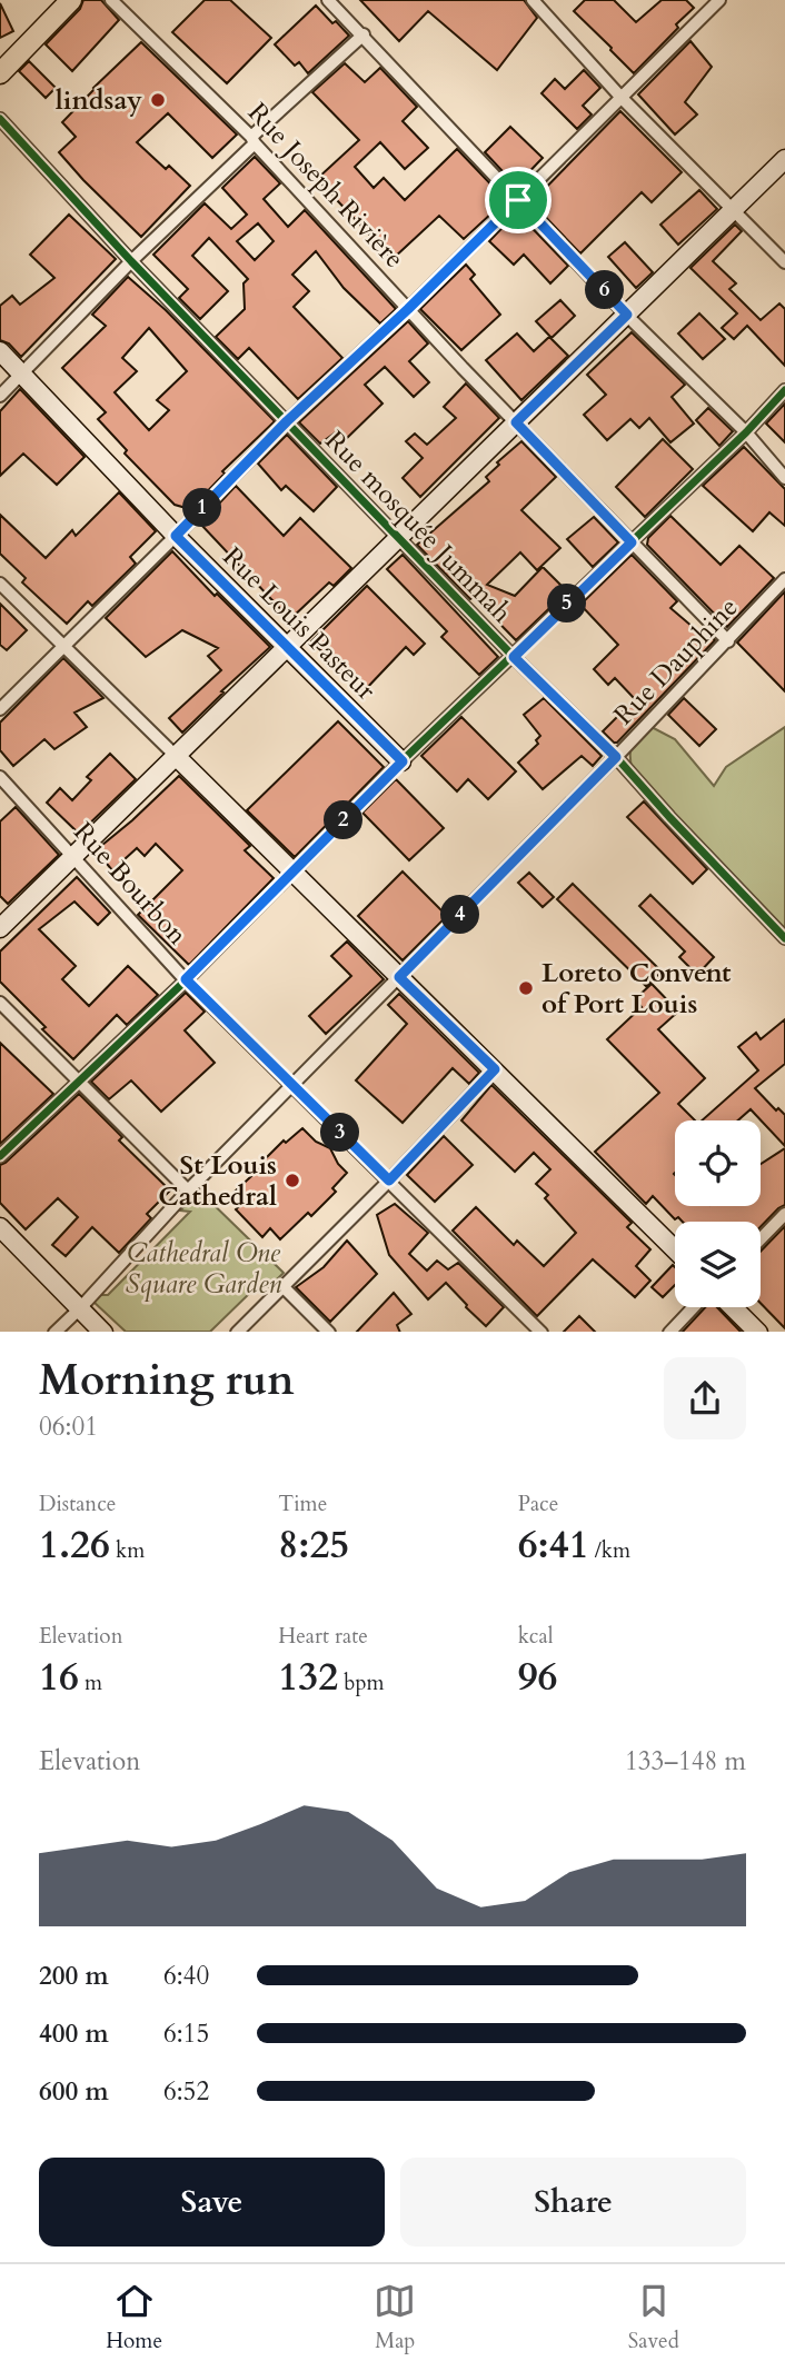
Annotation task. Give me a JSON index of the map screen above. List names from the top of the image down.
{
  "streets": {
    "main road": ["Rue Louis Pasteur"],
    "street": [
      "Rue Joseph Rivière",
      "Rue mosquée Jummah",
      "Rue Dauphine",
      "Rue Bourbon"
    ]
  },
  "crossings": [
    ["Rue Joseph Rivière", "Rue Dauphine"],
    ["Rue mosquée Jummah", "Rue Dauphine"],
    ["Rue Dauphine", "Rue Bourbon"]
  ],
  "parks": ["Cathedral One Square Garden"],
  "places": ["lindsay", "Loreto Convent of Port Louis", "St Louis Cathedral"],
  "page": {
    "pins": [
      "6",
      "1",
      "5",
      "2",
      "4",
      "3"
    ],
    "heading": ["Morning run", "06:01"],
    "stats": [
      ["Distance", "1.26 km"],
      ["Time", "8:25"],
      ["Pace", "6:41 /km"],
      ["Elevation", "16 m"],
      ["Heart rate", "132 bpm"],
      ["kcal", "96"]
    ],
    "chart": ["Elevation", "133–148 m"],
    "list": [
      {
        "name": "200 m",
        "note": "6:40"
      },
      {
        "name": "400 m",
        "note": "6:15"
      },
      {
        "name": "600 m",
        "note": "6:52"
      }
    ],
    "buttons": ["Save", "Share"],
    "tabs": ["Home", "Map", "Saved"]
  }
}
